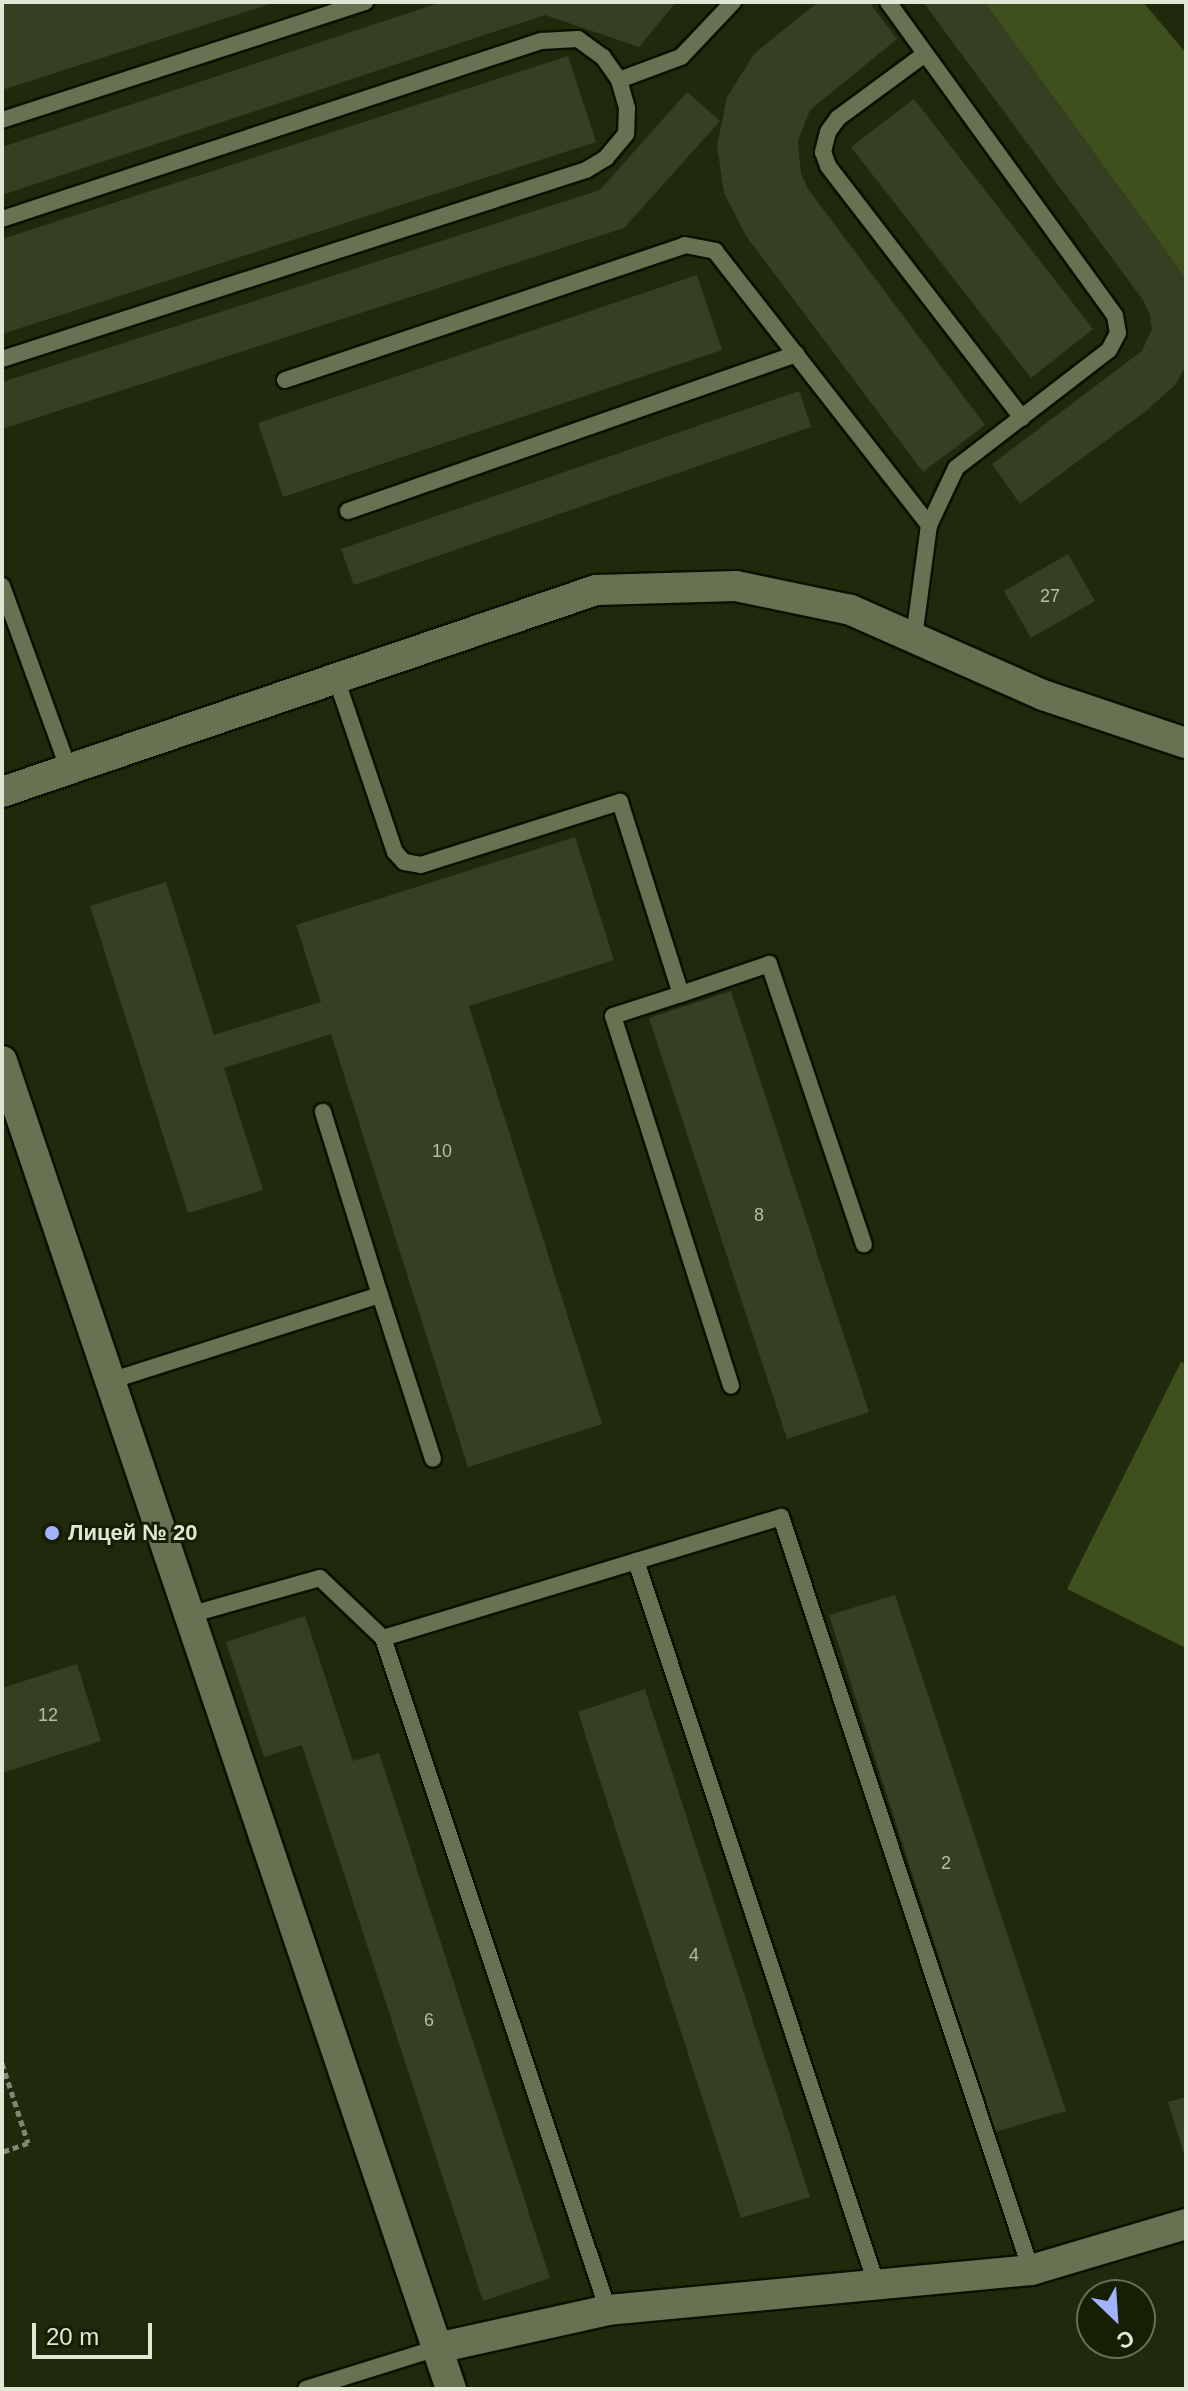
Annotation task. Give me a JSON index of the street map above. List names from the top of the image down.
{
  "places": ["Лицей № 20"],
  "house_numbers": [
    "27",
    "10",
    "8",
    "12",
    "2",
    "4",
    "6"
  ],
  "scale_bar": "20 m",
  "north": "bottom right"
}
